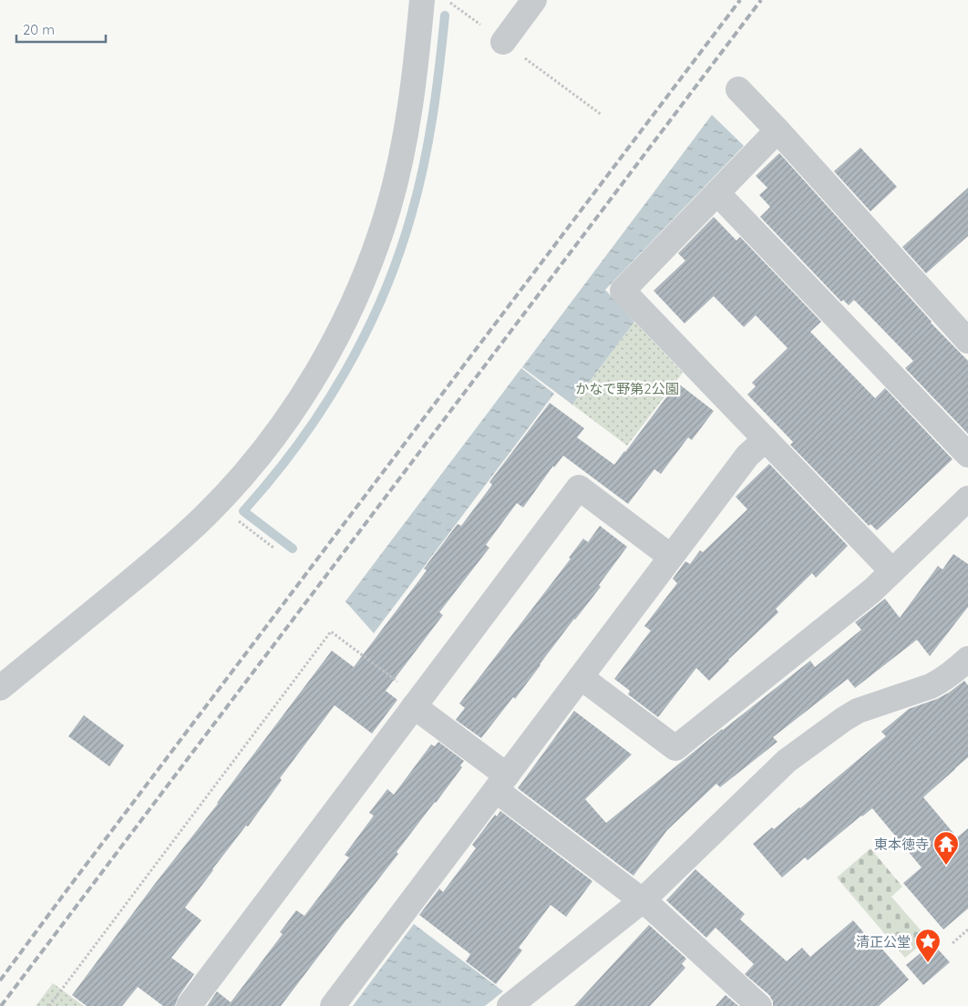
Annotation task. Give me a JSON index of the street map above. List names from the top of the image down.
{
  "parks": ["かなで野第2公園"],
  "places": {
    "temple": ["東本徳寺"],
    "place": ["清正公堂"]
  },
  "scale_bar": "20 m"
}
